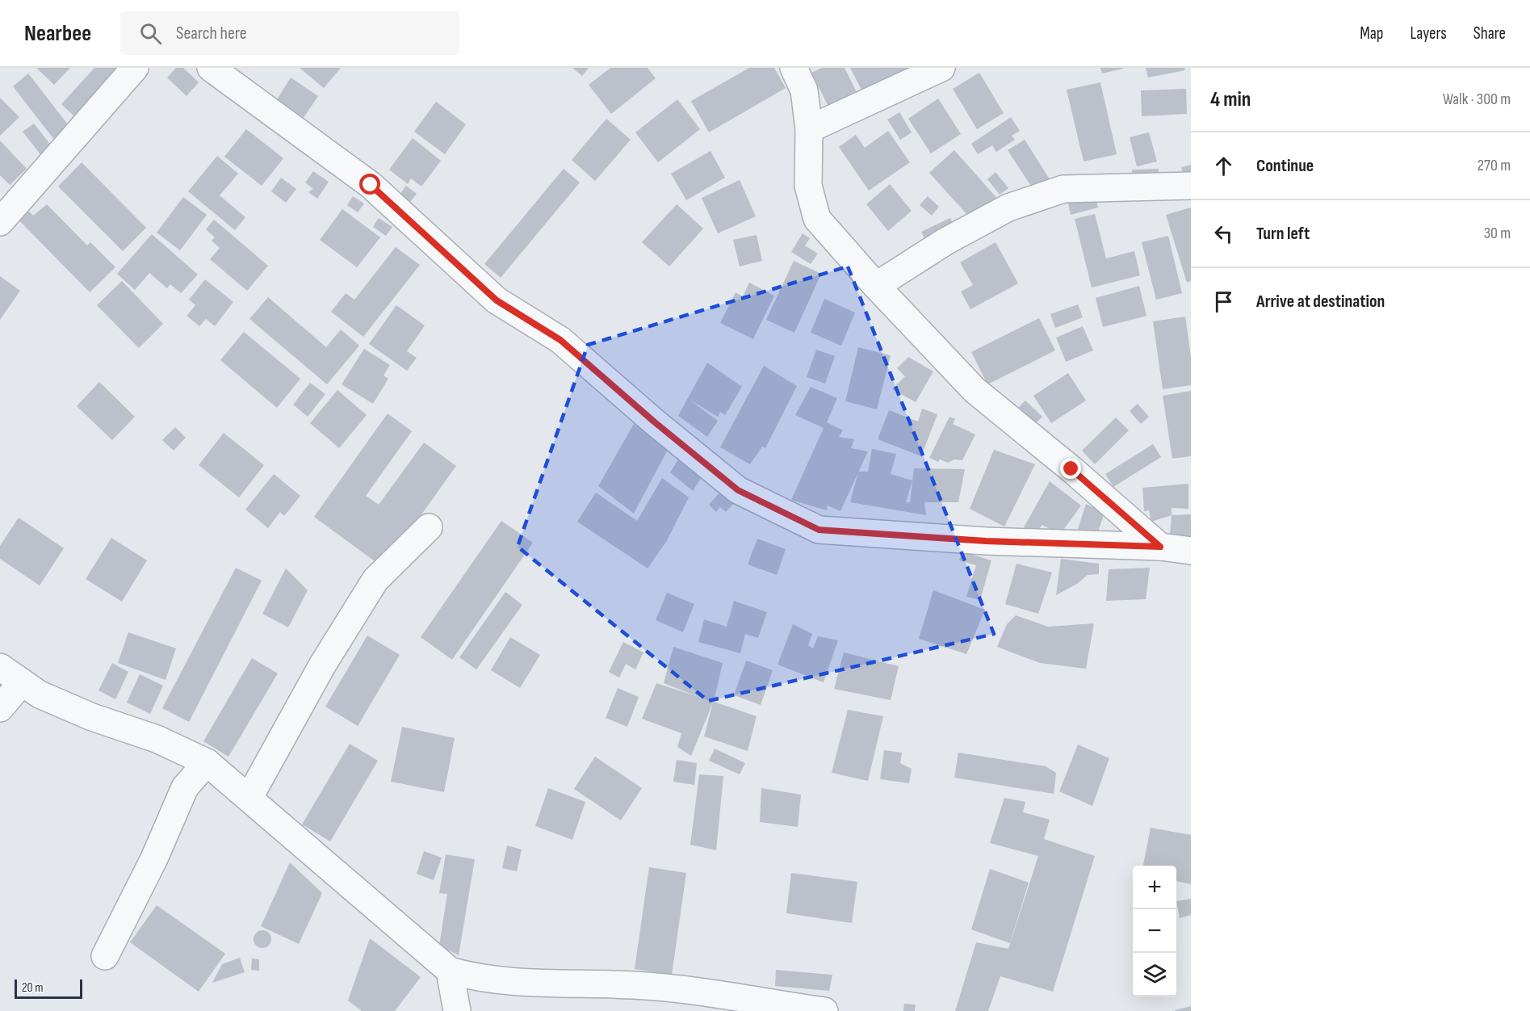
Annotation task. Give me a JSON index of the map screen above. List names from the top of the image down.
{
  "scale_bar": "20 m",
  "page": {
    "header": "Nearbee",
    "search": "Search here",
    "nav": ["Map", "Layers", "Share"],
    "heading": ["4 min", "Walk · 300 m"],
    "list": [
      ["Continue", "270 m"],
      ["Turn left", "30 m"],
      "Arrive at destination"
    ],
    "map_buttons": ["+", "−"],
    "scale": "20 m"
  }
}
